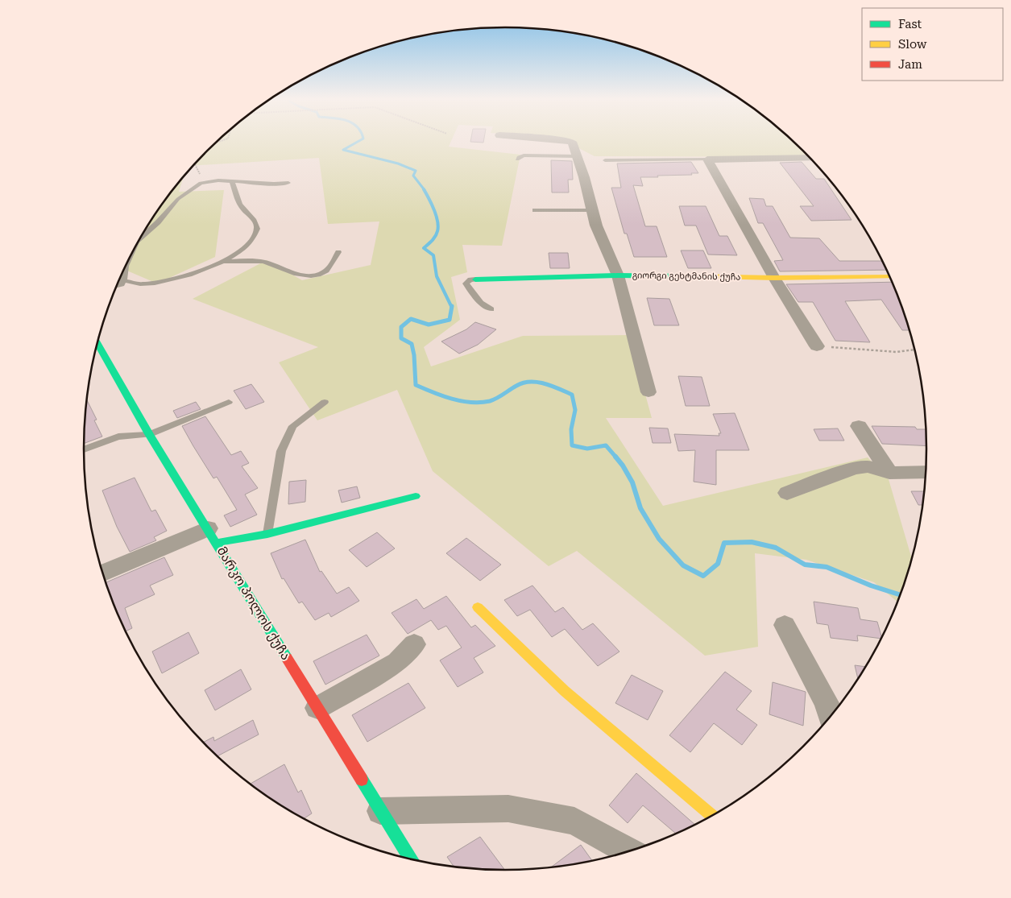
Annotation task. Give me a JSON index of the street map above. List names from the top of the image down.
{
  "streets": {
    "street": ["გიორგი გეხტმანის ქუჩა", "მარკო პოლოს ქუჩა"]
  },
  "legend": ["Fast", "Slow", "Jam"]
}
